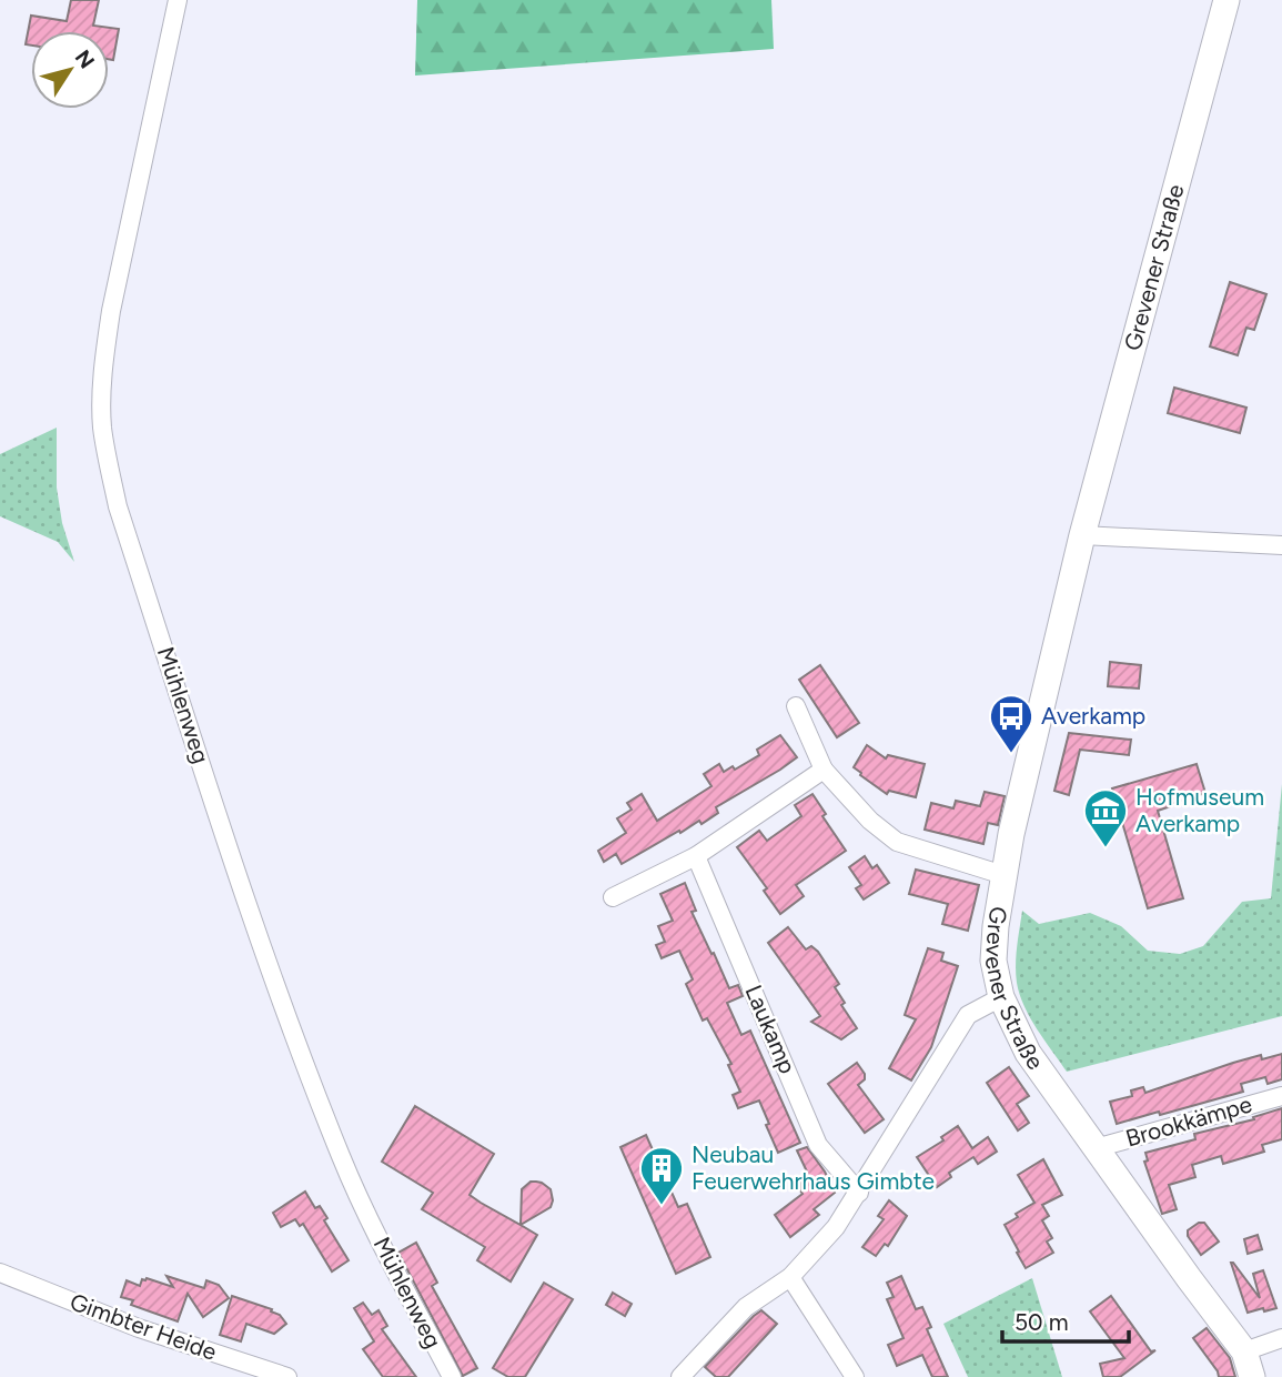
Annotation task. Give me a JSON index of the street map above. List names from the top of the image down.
{
  "streets": {
    "street": [
      "Grevener Straße",
      "Mühlenweg",
      "Laukamp",
      "Brookkämpe",
      "Gimbter Heide"
    ]
  },
  "crossings": [
    ["Grevener Straße", "Brookkämpe"]
  ],
  "places": {
    "bus stop": ["Averkamp"],
    "museum": ["Hofmuseum Averkamp"],
    "building": ["Neubau Feuerwehrhaus Gimbte"]
  },
  "scale_bar": "50 m",
  "north": "top right"
}
